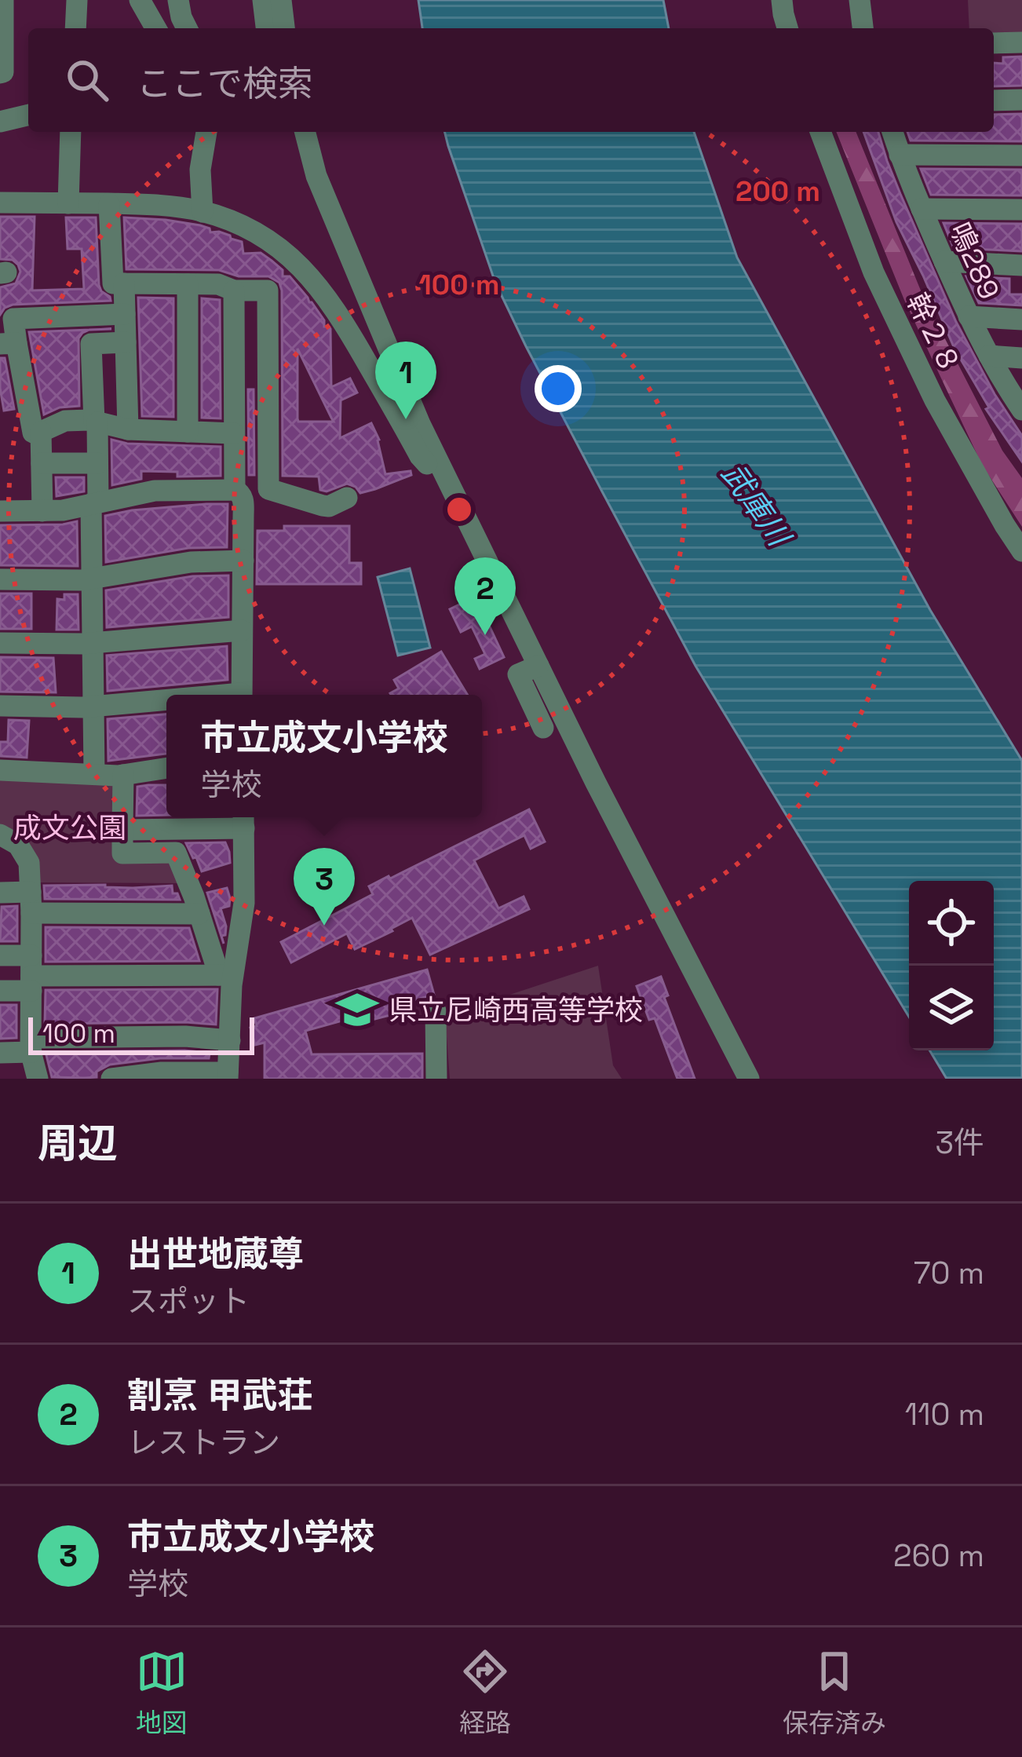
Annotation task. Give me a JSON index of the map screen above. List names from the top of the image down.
{
  "streets": {
    "street": ["鳴289", "幹２８"]
  },
  "water": ["武庫川"],
  "parks": ["成文公園"],
  "places": {
    "school or university": ["県立尼崎西高等学校"]
  },
  "scale_bar": "100 m",
  "page": {
    "search": "ここで検索",
    "pins": ["1", "2", "3"],
    "popup": ["市立成文小学校", "学校"],
    "scale": "100 m",
    "heading": ["周辺", "3件"],
    "list": [
      {
        "mark": "1",
        "name": "出世地蔵尊",
        "note": "スポット",
        "value": "70 m"
      },
      {
        "mark": "2",
        "name": "割烹 甲武荘",
        "note": "レストラン",
        "value": "110 m"
      },
      {
        "mark": "3",
        "name": "市立成文小学校",
        "note": "学校",
        "value": "260 m"
      }
    ],
    "nav": ["地図", "経路", "保存済み"]
  },
  "rings": ["200 m", "100 m"]
}
